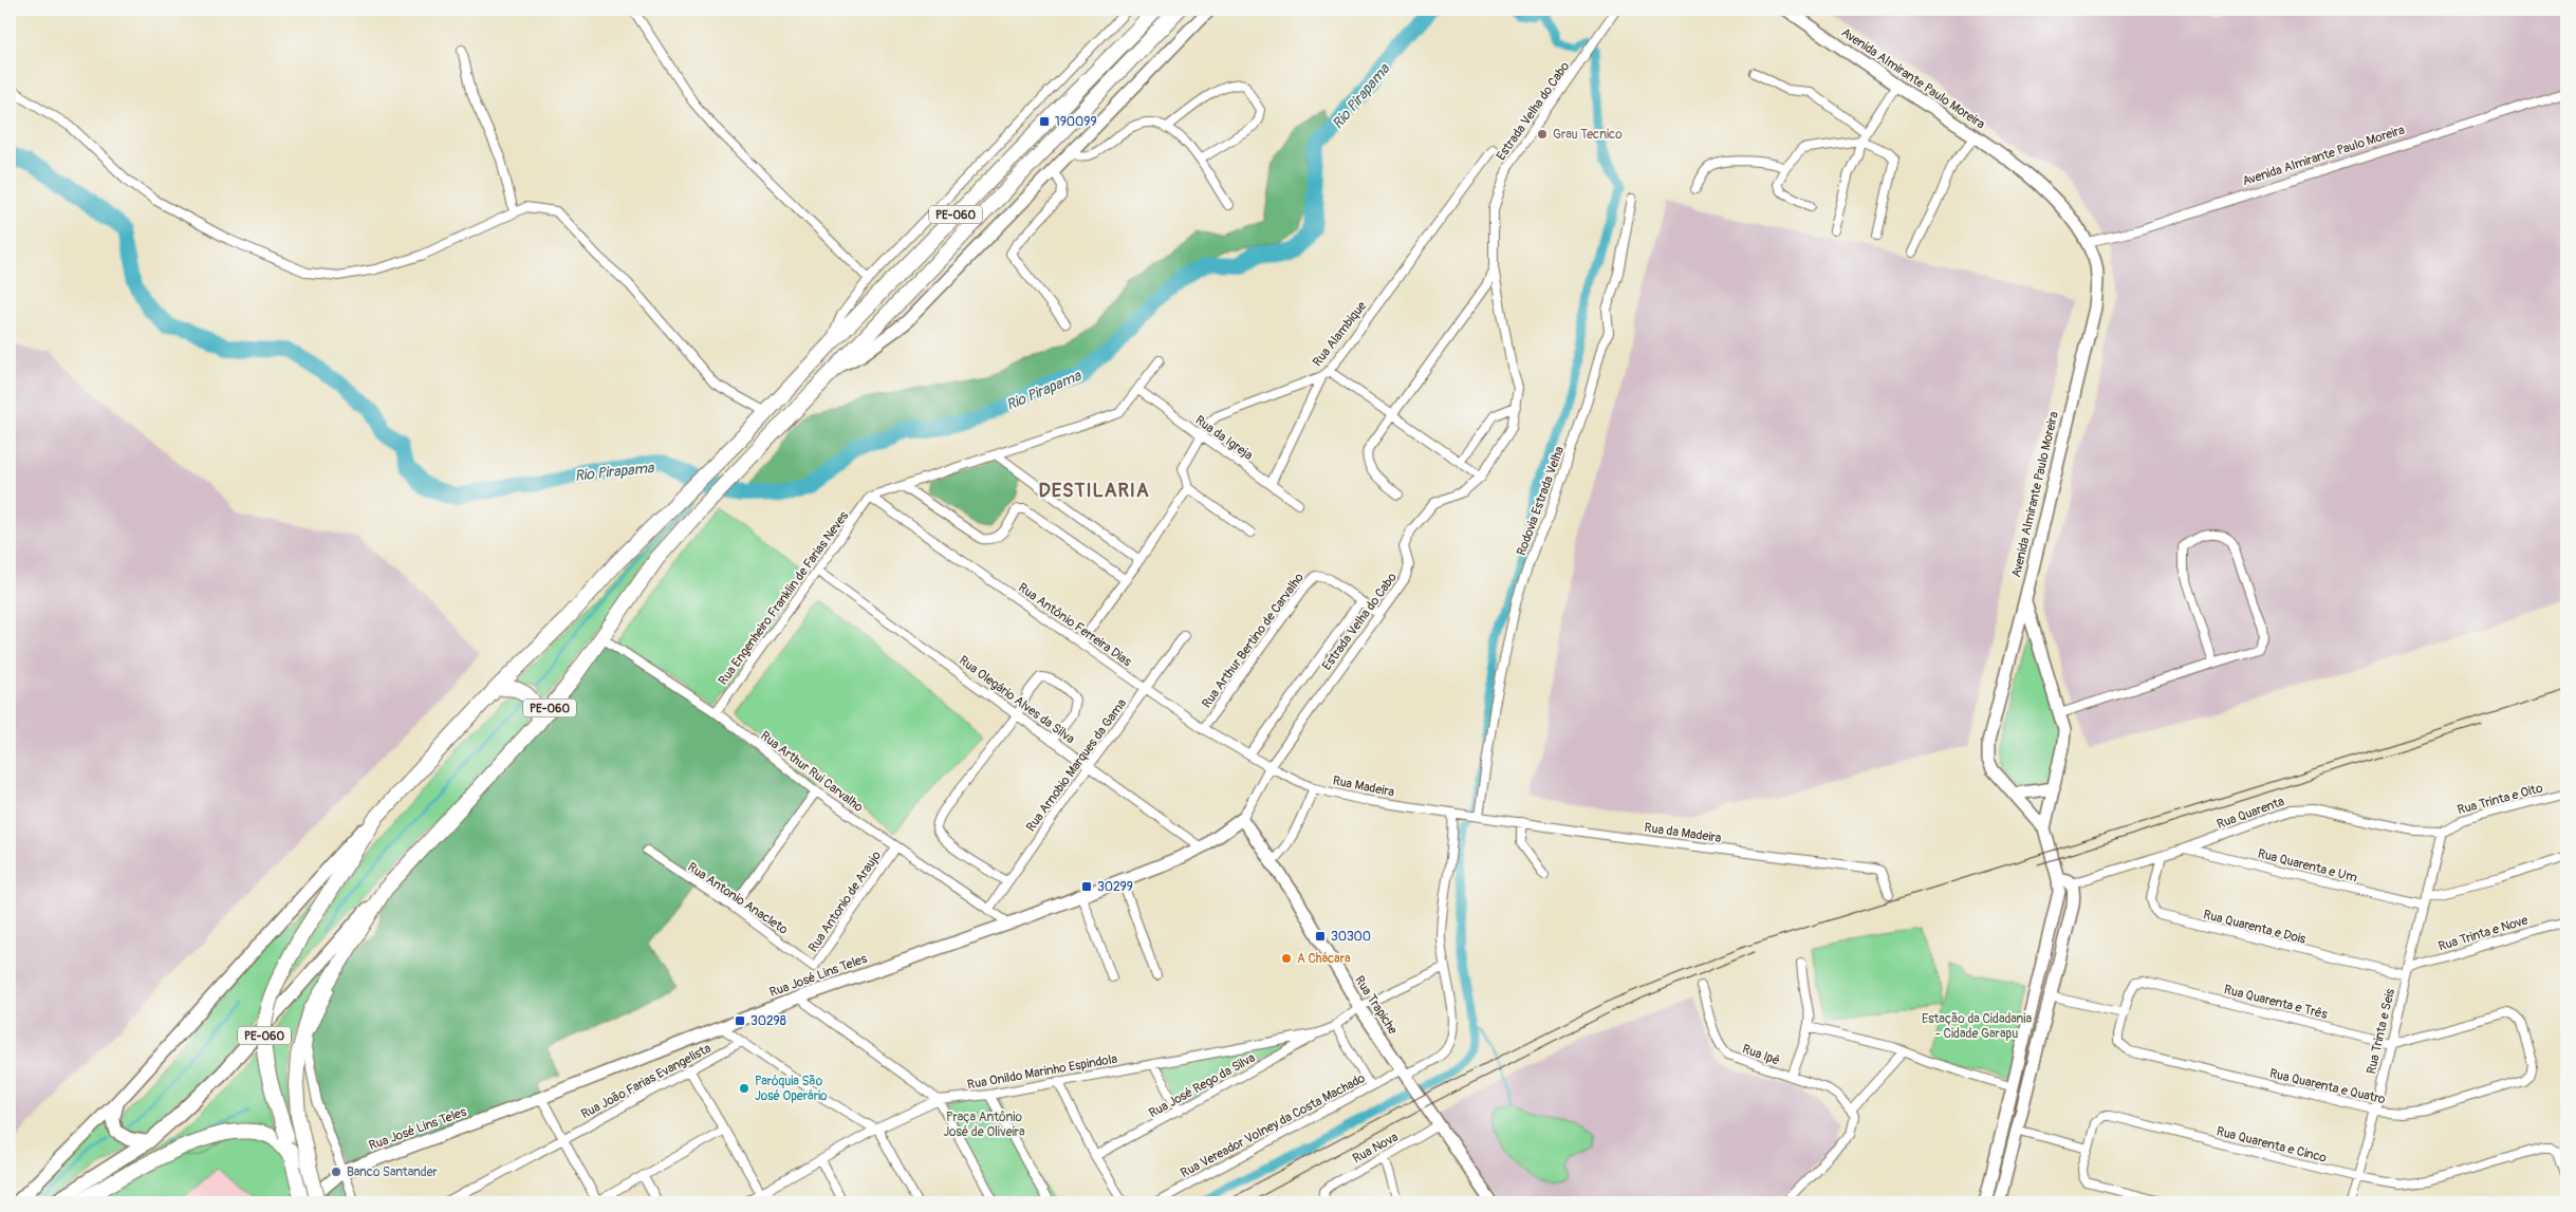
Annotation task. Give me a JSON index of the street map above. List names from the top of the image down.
{
  "streets": {
    "highway": ["PE-060"],
    "main road": ["Avenida Almirante Paulo Moreira", "Rua José Lins Teles", "Rua Trapiche"],
    "street": [
      "Estrada Velha do Cabo",
      "Rua Alambique",
      "Rua da Igreja",
      "Rodovia Estrada Velha",
      "Rua Engenheiro Franklin de Farias Neves",
      "Rua Antônio Ferreira Dias",
      "Rua Arthur Bertino de Carvalho",
      "Rua Olegário Alves da Silva",
      "Rua Arnobio Marques da Gama",
      "Rua Arthur Rui Carvalho",
      "Rua Madeira",
      "Rua Trinta e Oito",
      "Rua Quarenta",
      "Rua da Madeira",
      "Rua Quarenta e Um",
      "Rua Antonio Anacleto",
      "Rua Antonio de Araujo",
      "Rua Quarenta e Dois",
      "Rua Trinta e Nove",
      "Rua Quarenta e Três",
      "Rua Trinta e Seis",
      "Rua Ipê",
      "Rua Onildo Marinho Espindola",
      "Rua João Farias Evangelista",
      "Rua José Rego da Silva",
      "Rua Quarenta e Quatro",
      "Rua Vereador Volney da Costa Machado",
      "Rua Quarenta e Cinco",
      "Rua Nova"
    ]
  },
  "crossings": [
    ["Estrada Velha do Cabo", "Rua Antônio Ferreira Dias"],
    ["Estrada Velha do Cabo", "Rua Arthur Bertino de Carvalho"],
    ["Estrada Velha do Cabo", "Rua Madeira"],
    ["Estrada Velha do Cabo", "Rua José Lins Teles"],
    ["PE-060", "Rua Arthur Rui Carvalho"],
    ["Rua Alambique", "Rua da Igreja"],
    ["Rodovia Estrada Velha", "Rua da Madeira"],
    ["Rua Engenheiro Franklin de Farias Neves", "Rua Antônio Ferreira Dias"],
    ["Rua Engenheiro Franklin de Farias Neves", "Rua Olegário Alves da Silva"],
    ["Rua Engenheiro Franklin de Farias Neves", "Rua Arthur Rui Carvalho"],
    ["Rua Antônio Ferreira Dias", "Rua Arthur Bertino de Carvalho"],
    ["Rua Antônio Ferreira Dias", "Rua Arnobio Marques da Gama"],
    ["Rua Antônio Ferreira Dias", "Rua Madeira"],
    ["Rua Antônio Ferreira Dias", "Rua José Lins Teles"],
    ["Rua Olegário Alves da Silva", "Rua Arnobio Marques da Gama"],
    ["Rua Olegário Alves da Silva", "Rua José Lins Teles"],
    ["Rua Arnobio Marques da Gama", "Rua Arthur Rui Carvalho"],
    ["Rua Arthur Rui Carvalho", "Rua Antonio de Araujo"],
    ["Rua Arthur Rui Carvalho", "Rua José Lins Teles"],
    ["Rua Madeira", "Rua da Madeira"],
    ["Rua Madeira", "Rua José Lins Teles"],
    ["Rua Madeira", "Rua Vereador Volney da Costa Machado"],
    ["Rua Trinta e Oito", "Rua Quarenta"],
    ["Rua Trinta e Oito", "Rua Trinta e Seis"],
    ["Rua Quarenta", "Rua Quarenta e Um"],
    ["Rua Quarenta", "Rua Quarenta e Dois"],
    ["Rua Quarenta", "Rua Trinta e Seis"],
    ["Rua da Madeira", "Rua Vereador Volney da Costa Machado"],
    ["Rua Quarenta e Um", "Rua Trinta e Seis"],
    ["Rua Antonio Anacleto", "Rua Antonio de Araujo"],
    ["Rua Quarenta e Dois", "Rua Trinta e Nove"],
    ["Rua Quarenta e Dois", "Rua Trinta e Seis"],
    ["Rua Trinta e Nove", "Rua Trinta e Seis"],
    ["Rua José Lins Teles", "Rua Trapiche"],
    ["Rua Quarenta e Três", "Rua Trinta e Seis"],
    ["Rua Quarenta e Três", "Rua Quarenta e Quatro"],
    ["Rua Trapiche", "Rua Onildo Marinho Espindola"],
    ["Rua Trapiche", "Rua Vereador Volney da Costa Machado"],
    ["Rua Trapiche", "Rua Nova"],
    ["Rua Trinta e Seis", "Rua Quarenta e Quatro"],
    ["Rua Trinta e Seis", "Rua Quarenta e Cinco"],
    ["Rua Onildo Marinho Espindola", "Rua José Rego da Silva"],
    ["Rua Onildo Marinho Espindola", "Rua Vereador Volney da Costa Machado"]
  ],
  "districts": ["DESTILARIA"],
  "water": ["Rio Pirapama"],
  "parks": ["Estação da Cidadania - Cidade Garapu", "Praça Antônio José de Oliveira"],
  "places": {
    "transit": [
      "190099",
      "30299",
      "30300",
      "30298"
    ],
    "other": [
      "Grau Tecnico",
      "A Chácara",
      "Paróquia São José Operário",
      "Banco Santander"
    ]
  }
}
